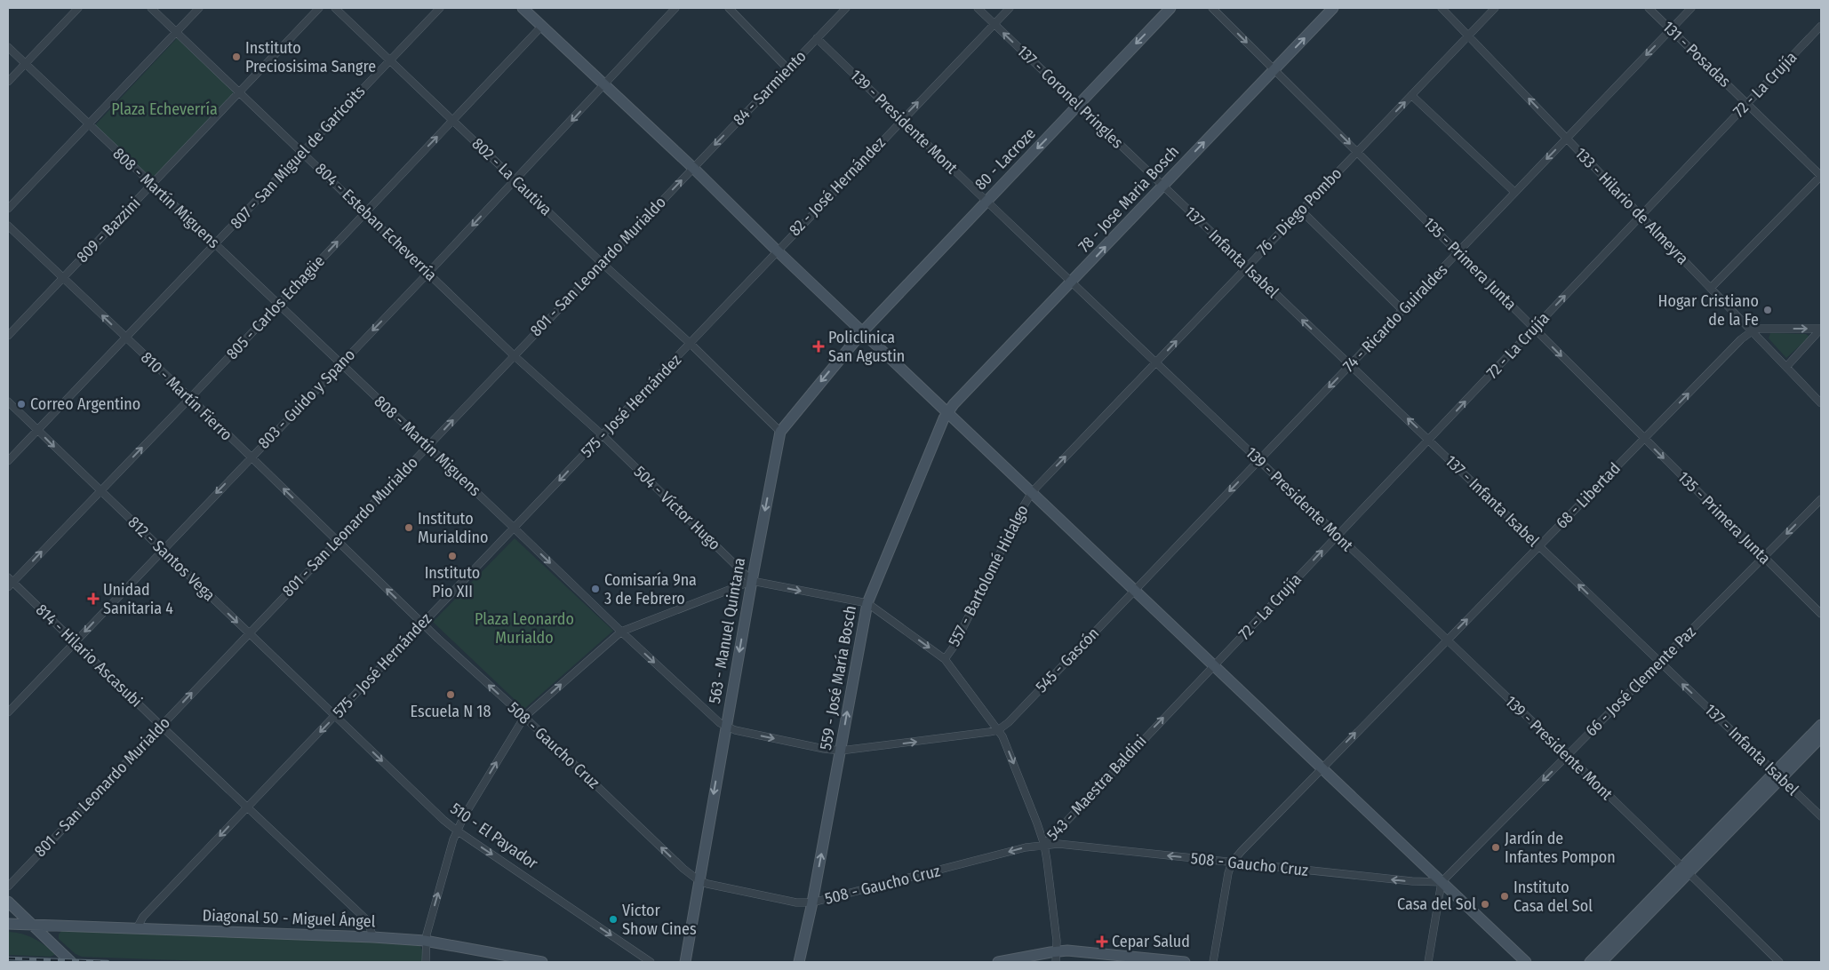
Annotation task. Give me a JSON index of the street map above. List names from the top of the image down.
{
  "streets": {
    "street": [
      "131 - Posadas",
      "72 - La Crujía",
      "84 - Sarmiento",
      "137 - Coronel Pringles",
      "139 - Presidente Mont",
      "807 - San Miguel de Garicoits",
      "80 - Lacroze",
      "802 - La Cautiva",
      "82 - José Hernández",
      "808 - Martín Miguens",
      "78 - Jose Maria Bosch",
      "133 - Hilario de Almeyra",
      "76 - Diego Pombo",
      "804 - Esteban Echeverría",
      "809 - Bazzini",
      "137 - Infanta Isabel",
      "135 - Primera Junta",
      "801 - San Leonardo Murialdo",
      "805 - Carlos Echagüe",
      "74 - Ricardo Guiraldes",
      "810 - Martín Fierro",
      "803 - Guido y Spano",
      "575 - José Hernández",
      "68 - Libertad",
      "504 - Víctor Hugo",
      "812 - Santos Vega",
      "557 - Bartolomé Hidalgo",
      "563 - Manuel Quintana",
      "814 - Hilario Ascasubi",
      "545 - Gascón",
      "559 - José María Bosch",
      "66 - José Clemente Paz",
      "508 - Gaucho Cruz",
      "543 - Maestra Baldini",
      "510 - El Payador",
      "Diagonal 50 - Miguel Ángel"
    ]
  },
  "crossings": [
    ["131 - Posadas", "72 - La Crujía"],
    ["131 - Posadas", "74 - Ricardo Guiraldes"],
    ["72 - La Crujía", "139 - Presidente Mont"],
    ["72 - La Crujía", "133 - Hilario de Almeyra"],
    ["72 - La Crujía", "137 - Infanta Isabel"],
    ["72 - La Crujía", "135 - Primera Junta"],
    ["72 - La Crujía", "543 - Maestra Baldini"],
    ["84 - Sarmiento", "139 - Presidente Mont"],
    ["84 - Sarmiento", "801 - San Leonardo Murialdo"],
    ["137 - Coronel Pringles", "80 - Lacroze"],
    ["137 - Coronel Pringles", "82 - José Hernández"],
    ["137 - Coronel Pringles", "78 - Jose Maria Bosch"],
    ["137 - Coronel Pringles", "137 - Infanta Isabel"],
    ["139 - Presidente Mont", "80 - Lacroze"],
    ["139 - Presidente Mont", "82 - José Hernández"],
    ["139 - Presidente Mont", "78 - Jose Maria Bosch"],
    ["139 - Presidente Mont", "76 - Diego Pombo"],
    ["139 - Presidente Mont", "74 - Ricardo Guiraldes"],
    ["139 - Presidente Mont", "68 - Libertad"],
    ["139 - Presidente Mont", "66 - José Clemente Paz"],
    ["807 - San Miguel de Garicoits", "802 - La Cautiva"],
    ["807 - San Miguel de Garicoits", "808 - Martín Miguens"],
    ["807 - San Miguel de Garicoits", "804 - Esteban Echeverría"],
    ["807 - San Miguel de Garicoits", "810 - Martín Fierro"],
    ["807 - San Miguel de Garicoits", "812 - Santos Vega"],
    ["80 - Lacroze", "563 - Manuel Quintana"],
    ["802 - La Cautiva", "801 - San Leonardo Murialdo"],
    ["802 - La Cautiva", "805 - Carlos Echagüe"],
    ["802 - La Cautiva", "803 - Guido y Spano"],
    ["802 - La Cautiva", "575 - José Hernández"],
    ["802 - La Cautiva", "563 - Manuel Quintana"],
    ["82 - José Hernández", "575 - José Hernández"],
    ["808 - Martín Miguens", "809 - Bazzini"],
    ["808 - Martín Miguens", "801 - San Leonardo Murialdo"],
    ["808 - Martín Miguens", "805 - Carlos Echagüe"],
    ["808 - Martín Miguens", "803 - Guido y Spano"],
    ["808 - Martín Miguens", "575 - José Hernández"],
    ["808 - Martín Miguens", "563 - Manuel Quintana"],
    ["78 - Jose Maria Bosch", "137 - Infanta Isabel"],
    ["78 - Jose Maria Bosch", "135 - Primera Junta"],
    ["78 - Jose Maria Bosch", "559 - José María Bosch"],
    ["133 - Hilario de Almeyra", "76 - Diego Pombo"],
    ["133 - Hilario de Almeyra", "74 - Ricardo Guiraldes"],
    ["133 - Hilario de Almeyra", "68 - Libertad"],
    ["76 - Diego Pombo", "137 - Infanta Isabel"],
    ["76 - Diego Pombo", "135 - Primera Junta"],
    ["76 - Diego Pombo", "557 - Bartolomé Hidalgo"],
    ["804 - Esteban Echeverría", "809 - Bazzini"],
    ["804 - Esteban Echeverría", "801 - San Leonardo Murialdo"],
    ["804 - Esteban Echeverría", "805 - Carlos Echagüe"],
    ["804 - Esteban Echeverría", "803 - Guido y Spano"],
    ["804 - Esteban Echeverría", "575 - José Hernández"],
    ["804 - Esteban Echeverría", "504 - Víctor Hugo"],
    ["809 - Bazzini", "810 - Martín Fierro"],
    ["137 - Infanta Isabel", "74 - Ricardo Guiraldes"],
    ["137 - Infanta Isabel", "68 - Libertad"],
    ["137 - Infanta Isabel", "66 - José Clemente Paz"],
    ["135 - Primera Junta", "74 - Ricardo Guiraldes"],
    ["135 - Primera Junta", "68 - Libertad"],
    ["135 - Primera Junta", "66 - José Clemente Paz"],
    ["801 - San Leonardo Murialdo", "810 - Martín Fierro"],
    ["801 - San Leonardo Murialdo", "812 - Santos Vega"],
    ["801 - San Leonardo Murialdo", "814 - Hilario Ascasubi"],
    ["805 - Carlos Echagüe", "810 - Martín Fierro"],
    ["805 - Carlos Echagüe", "812 - Santos Vega"],
    ["805 - Carlos Echagüe", "814 - Hilario Ascasubi"],
    ["74 - Ricardo Guiraldes", "545 - Gascón"],
    ["810 - Martín Fierro", "803 - Guido y Spano"],
    ["810 - Martín Fierro", "575 - José Hernández"],
    ["810 - Martín Fierro", "508 - Gaucho Cruz"],
    ["803 - Guido y Spano", "812 - Santos Vega"],
    ["803 - Guido y Spano", "814 - Hilario Ascasubi"],
    ["575 - José Hernández", "504 - Víctor Hugo"],
    ["575 - José Hernández", "812 - Santos Vega"],
    ["575 - José Hernández", "814 - Hilario Ascasubi"],
    ["575 - José Hernández", "508 - Gaucho Cruz"],
    ["575 - José Hernández", "510 - El Payador"],
    ["575 - José Hernández", "Diagonal 50 - Miguel Ángel"],
    ["68 - Libertad", "508 - Gaucho Cruz"],
    ["504 - Víctor Hugo", "563 - Manuel Quintana"],
    ["812 - Santos Vega", "510 - El Payador"],
    ["563 - Manuel Quintana", "508 - Gaucho Cruz"],
    ["814 - Hilario Ascasubi", "Diagonal 50 - Miguel Ángel"],
    ["559 - José María Bosch", "508 - Gaucho Cruz"],
    ["66 - José Clemente Paz", "508 - Gaucho Cruz"],
    ["508 - Gaucho Cruz", "543 - Maestra Baldini"]
  ],
  "one_way": [
    "72 - La Crujía",
    "84 - Sarmiento",
    "137 - Coronel Pringles",
    "80 - Lacroze",
    "82 - José Hernández",
    "78 - Jose Maria Bosch",
    "76 - Diego Pombo",
    "137 - Infanta Isabel",
    "135 - Primera Junta",
    "801 - San Leonardo Murialdo",
    "805 - Carlos Echagüe",
    "74 - Ricardo Guiraldes",
    "810 - Martín Fierro",
    "803 - Guido y Spano",
    "575 - José Hernández",
    "68 - Libertad",
    "812 - Santos Vega",
    "563 - Manuel Quintana",
    "559 - José María Bosch",
    "66 - José Clemente Paz",
    "508 - Gaucho Cruz",
    "543 - Maestra Baldini",
    "510 - El Payador"
  ],
  "parks": ["Plaza Echeverría", "Plaza Leonardo Murialdo"],
  "places": {
    "other": [
      "Instituto Preciosisima Sangre",
      "Hogar Cristiano de la Fe",
      "Correo Argentino",
      "Instituto Murialdino",
      "Instituto Pio XII",
      "Comisaría 9na 3 de Febrero",
      "Escuela N 18",
      "Jardín de Infantes Pompon",
      "Instituto Casa del Sol",
      "Casa del Sol",
      "Victor Show Cines"
    ],
    "health": ["Policlinica San Agustin", "Unidad Sanitaria 4", "Cepar Salud"]
  }
}
